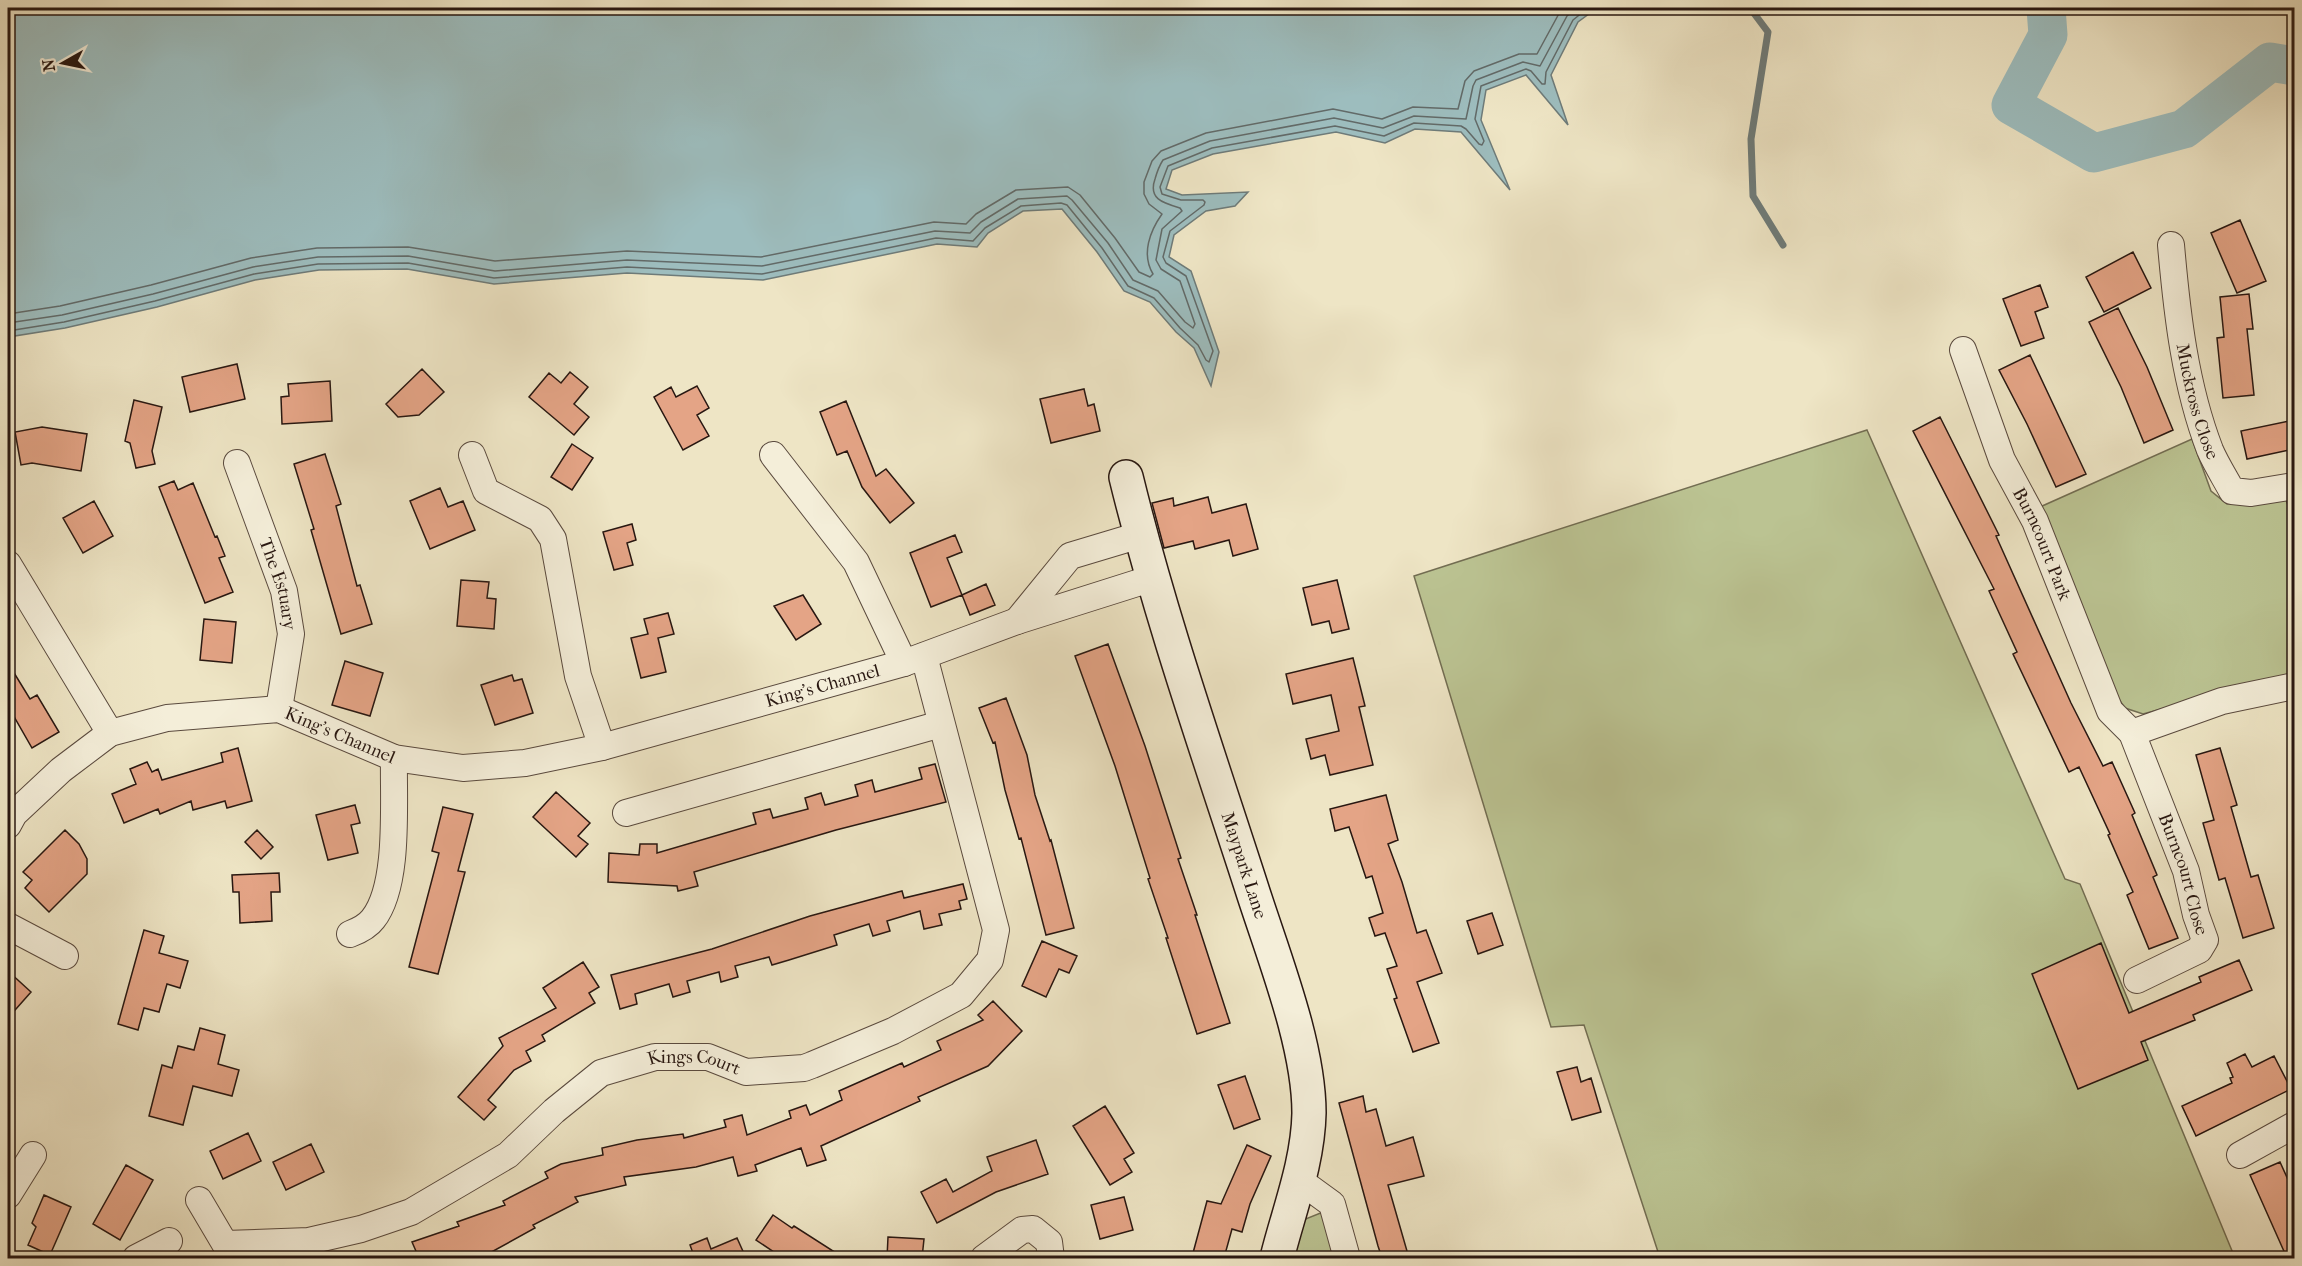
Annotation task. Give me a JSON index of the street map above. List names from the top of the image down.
{
  "streets": {
    "street": [
      "Muckross Close",
      "Burncourt Park",
      "The Estuary",
      "King's Channel",
      "Maypark Lane",
      "Burncourt Close",
      "Kings Court"
    ]
  },
  "crossings": [
    ["Burncourt Park", "Burncourt Close"],
    ["The Estuary", "King's Channel"],
    ["King's Channel", "Maypark Lane"],
    ["King's Channel", "Kings Court"]
  ],
  "north": "left"
}
